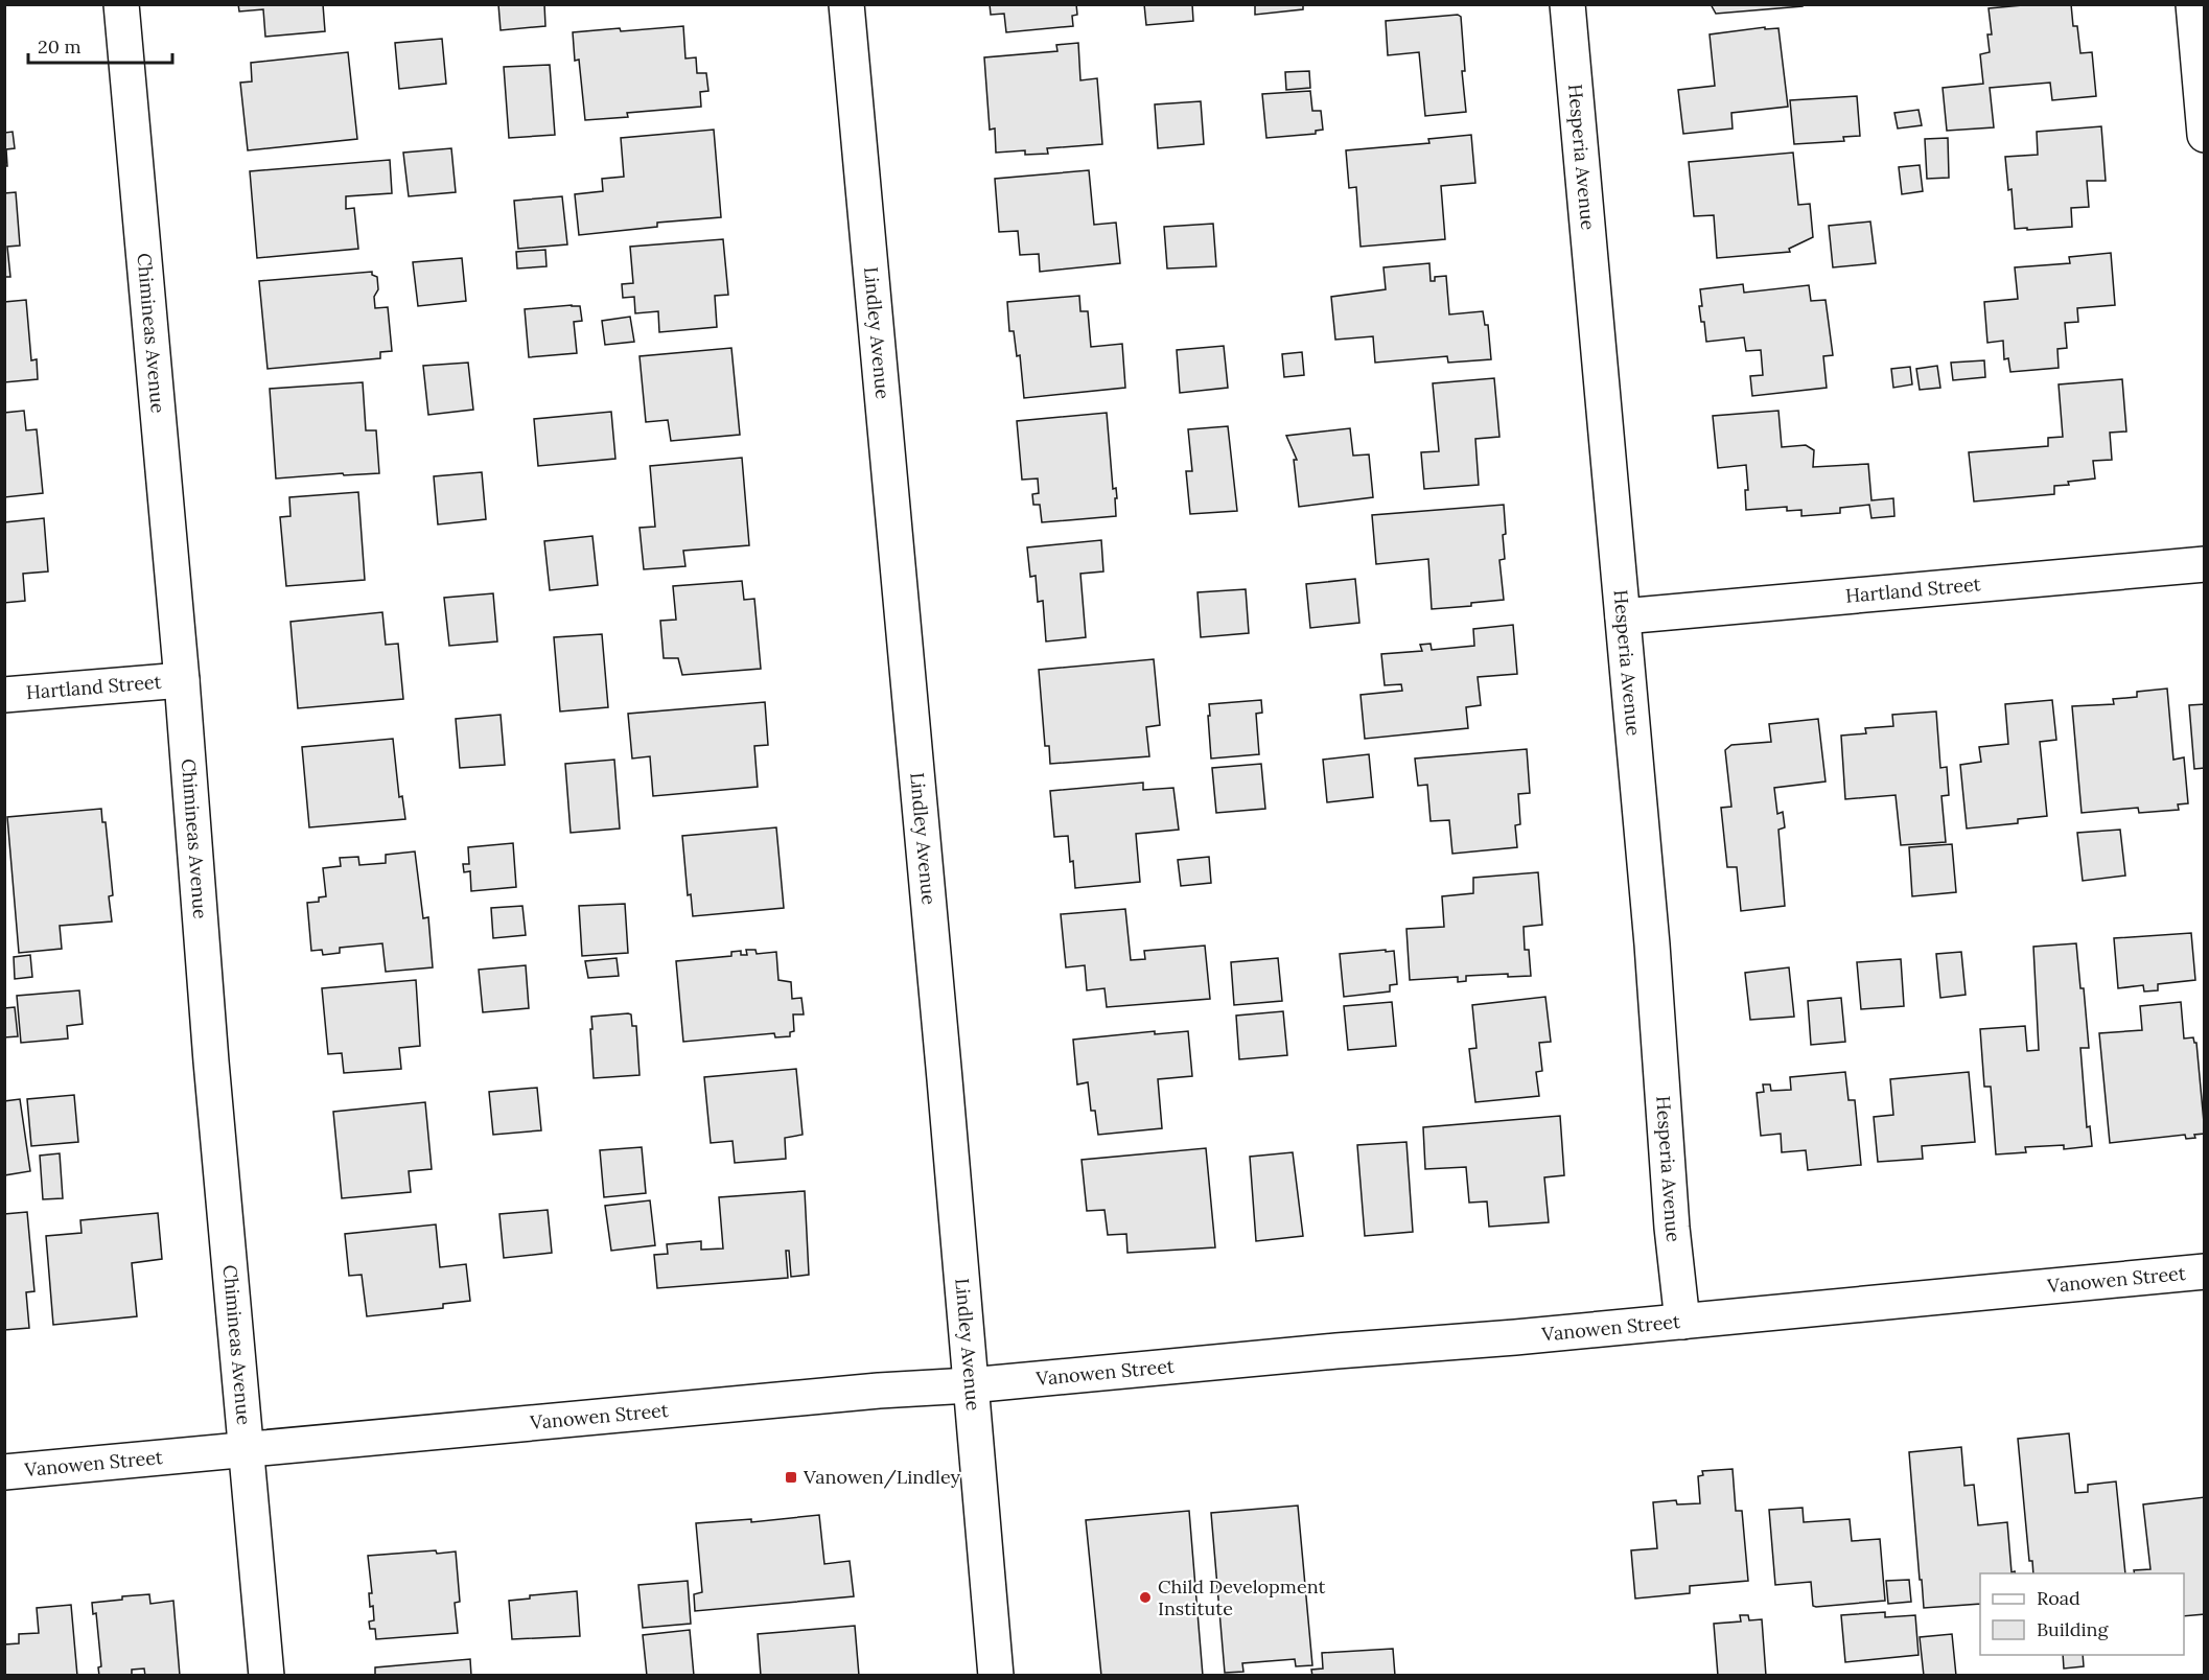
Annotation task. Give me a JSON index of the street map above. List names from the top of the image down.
{
  "streets": {
    "street": [
      "Hesperia Avenue",
      "Chimineas Avenue",
      "Lindley Avenue",
      "Hartland Street",
      "Vanowen Street"
    ]
  },
  "crossings": [
    ["Hesperia Avenue", "Hartland Street"],
    ["Hesperia Avenue", "Vanowen Street"],
    ["Chimineas Avenue", "Hartland Street"],
    ["Chimineas Avenue", "Vanowen Street"],
    ["Lindley Avenue", "Vanowen Street"]
  ],
  "places": {
    "transit": ["Vanowen/Lindley"],
    "other": ["Child Development Institute"]
  },
  "legend": ["Road", "Building"],
  "scale_bar": "20 m"
}
